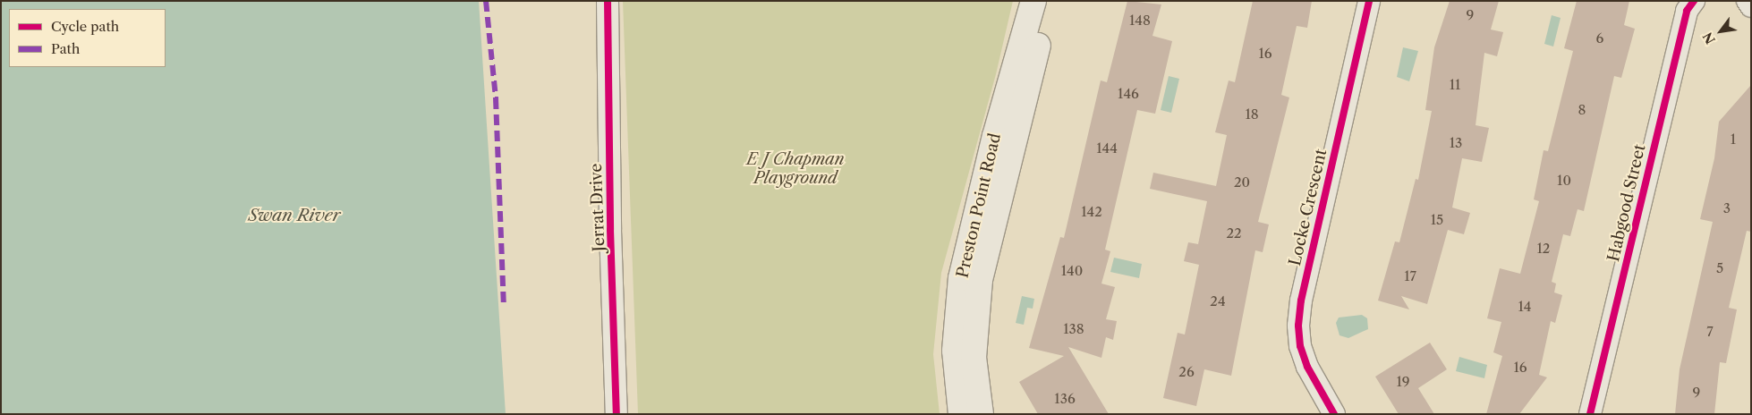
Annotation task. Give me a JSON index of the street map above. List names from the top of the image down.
{
  "streets": {
    "main road": ["Preston Point Road"],
    "street": ["Habgood Street", "Jerrat Drive", "Locke Crescent"]
  },
  "water": ["Swan River"],
  "parks": ["E J Chapman Playground"],
  "house_numbers": [
    "9",
    "148",
    "6",
    "16",
    "11",
    "146",
    "8",
    "18",
    "1",
    "13",
    "144",
    "10",
    "20",
    "3",
    "142",
    "15",
    "22",
    "12",
    "5",
    "140",
    "17",
    "24",
    "14",
    "138",
    "7",
    "16",
    "26",
    "19",
    "9",
    "136"
  ],
  "legend": ["Cycle path", "Path"],
  "north": "bottom left"
}
